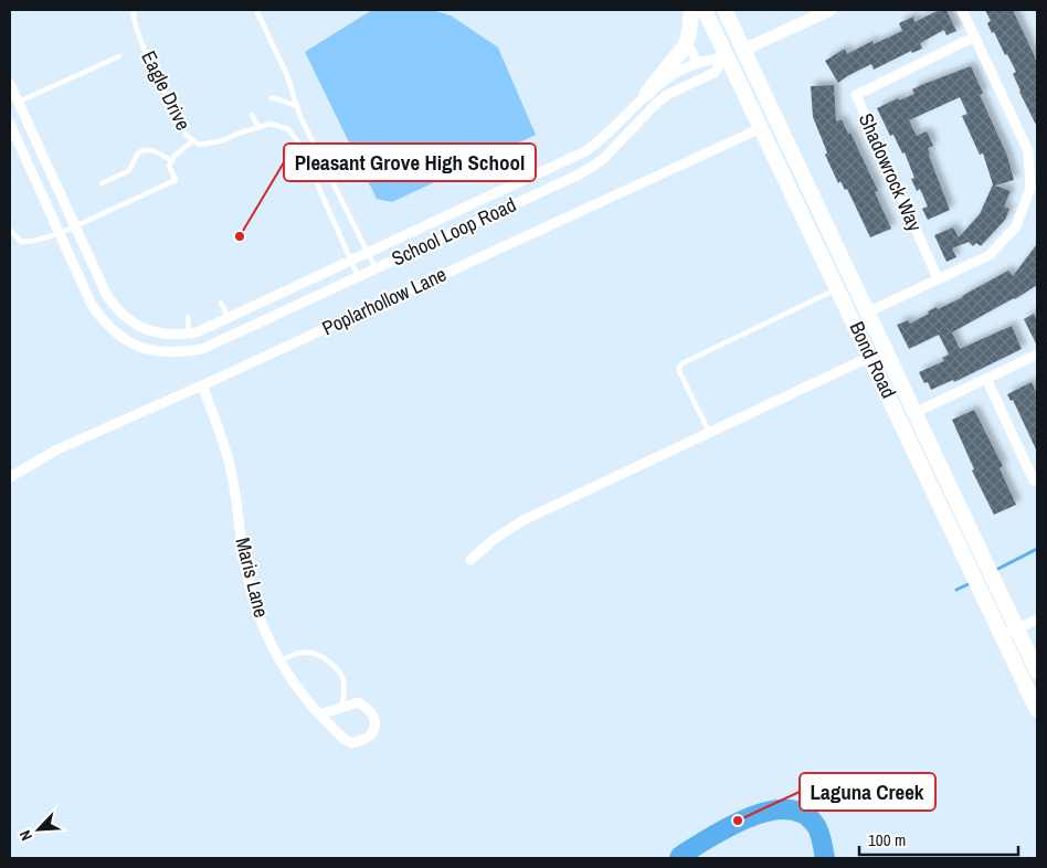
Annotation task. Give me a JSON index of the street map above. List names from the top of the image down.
{
  "streets": {
    "main road": ["Bond Road"],
    "street": [
      "Shadowrock Way",
      "School Loop Road",
      "Poplarhollow Lane",
      "Maris Lane"
    ],
    "lane": ["Eagle Drive"]
  },
  "crossings": [
    ["Eagle Drive", "School Loop Road"],
    ["School Loop Road", "Bond Road"],
    ["Poplarhollow Lane", "Bond Road"],
    ["Poplarhollow Lane", "Maris Lane"]
  ],
  "places": ["Pleasant Grove High School", "Laguna Creek"],
  "scale_bar": "100 m",
  "north": "bottom left"
}
